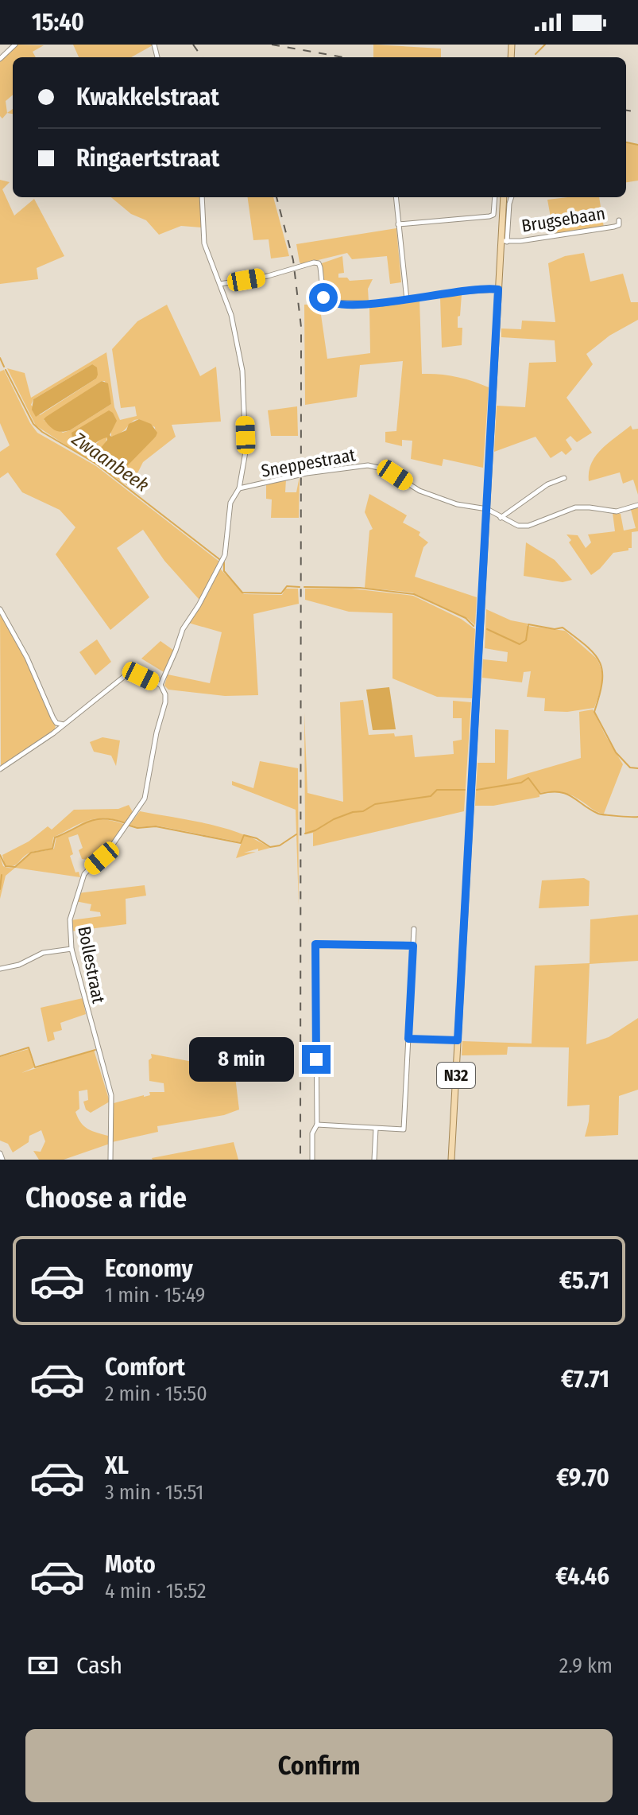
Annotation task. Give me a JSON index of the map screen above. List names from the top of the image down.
{
  "streets": {
    "main road": ["Brugsebaan", "N32"],
    "street": ["Sneppestraat", "Bollestraat"]
  },
  "crossings": [
    ["Brugsebaan", "N32"],
    ["Sneppestraat", "N32"]
  ],
  "water": ["Zwaanbeek"],
  "page": {
    "status": "15:40",
    "banner": ["Kwakkelstraat", "Ringaertstraat"],
    "bubble": "8 min",
    "heading": "Choose a ride",
    "list": [
      {
        "name": "Economy",
        "note": "1 min · 15:49",
        "value": "€5.71"
      },
      {
        "name": "Comfort",
        "note": "2 min · 15:50",
        "value": "€7.71"
      },
      {
        "name": "XL",
        "note": "3 min · 15:51",
        "value": "€9.70"
      },
      {
        "name": "Moto",
        "note": "4 min · 15:52",
        "value": "€4.46"
      }
    ],
    "pay": ["Cash", "2.9 km"],
    "buttons": "Confirm"
  }
}
